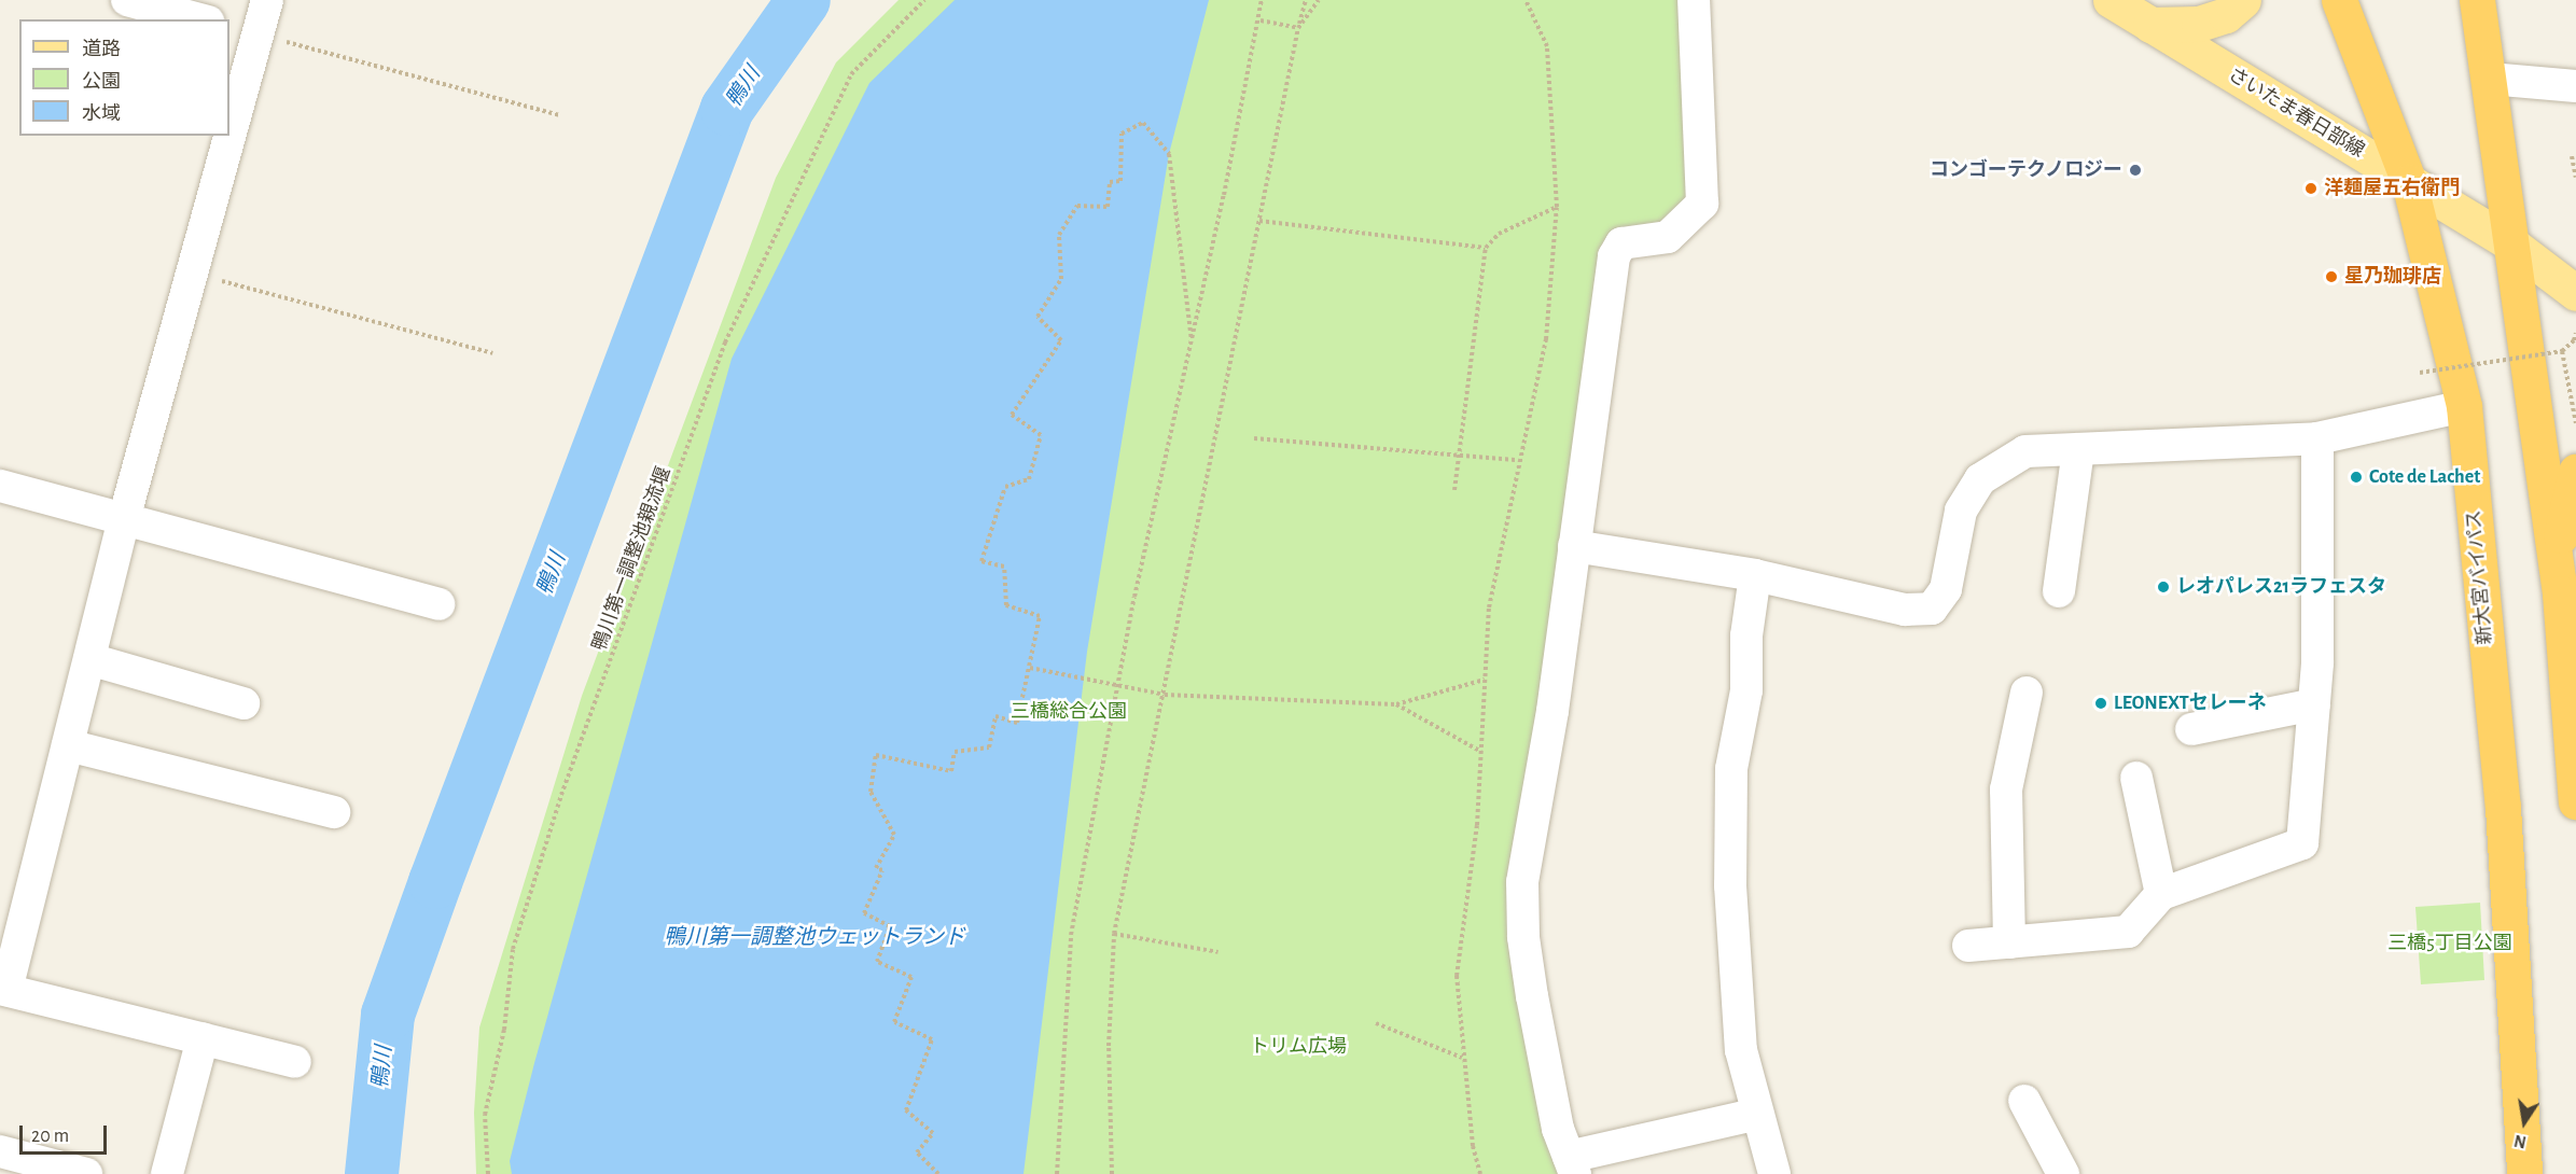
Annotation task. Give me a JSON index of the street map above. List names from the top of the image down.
{
  "streets": {
    "highway": ["新大宮バイパス"],
    "main road": ["さいたま春日部線"],
    "path": ["鴨川第一調整池親流堰"]
  },
  "crossings": [
    ["さいたま春日部線", "新大宮バイパス"]
  ],
  "water": ["鴨川", "鴨川第一調整池ウェットランド"],
  "parks": ["三橋総合公園", "三橋5丁目公園", "トリム広場"],
  "places": [
    "コンゴーテクノロジー",
    "洋麺屋五右衛門",
    "星乃珈琲店",
    "Cote de Lachet",
    "レオパレス21ラフェスタ",
    "LEONEXTセレーネ"
  ],
  "legend": ["道路", "公園", "水域"],
  "scale_bar": "20 m",
  "north": "bottom"
}
